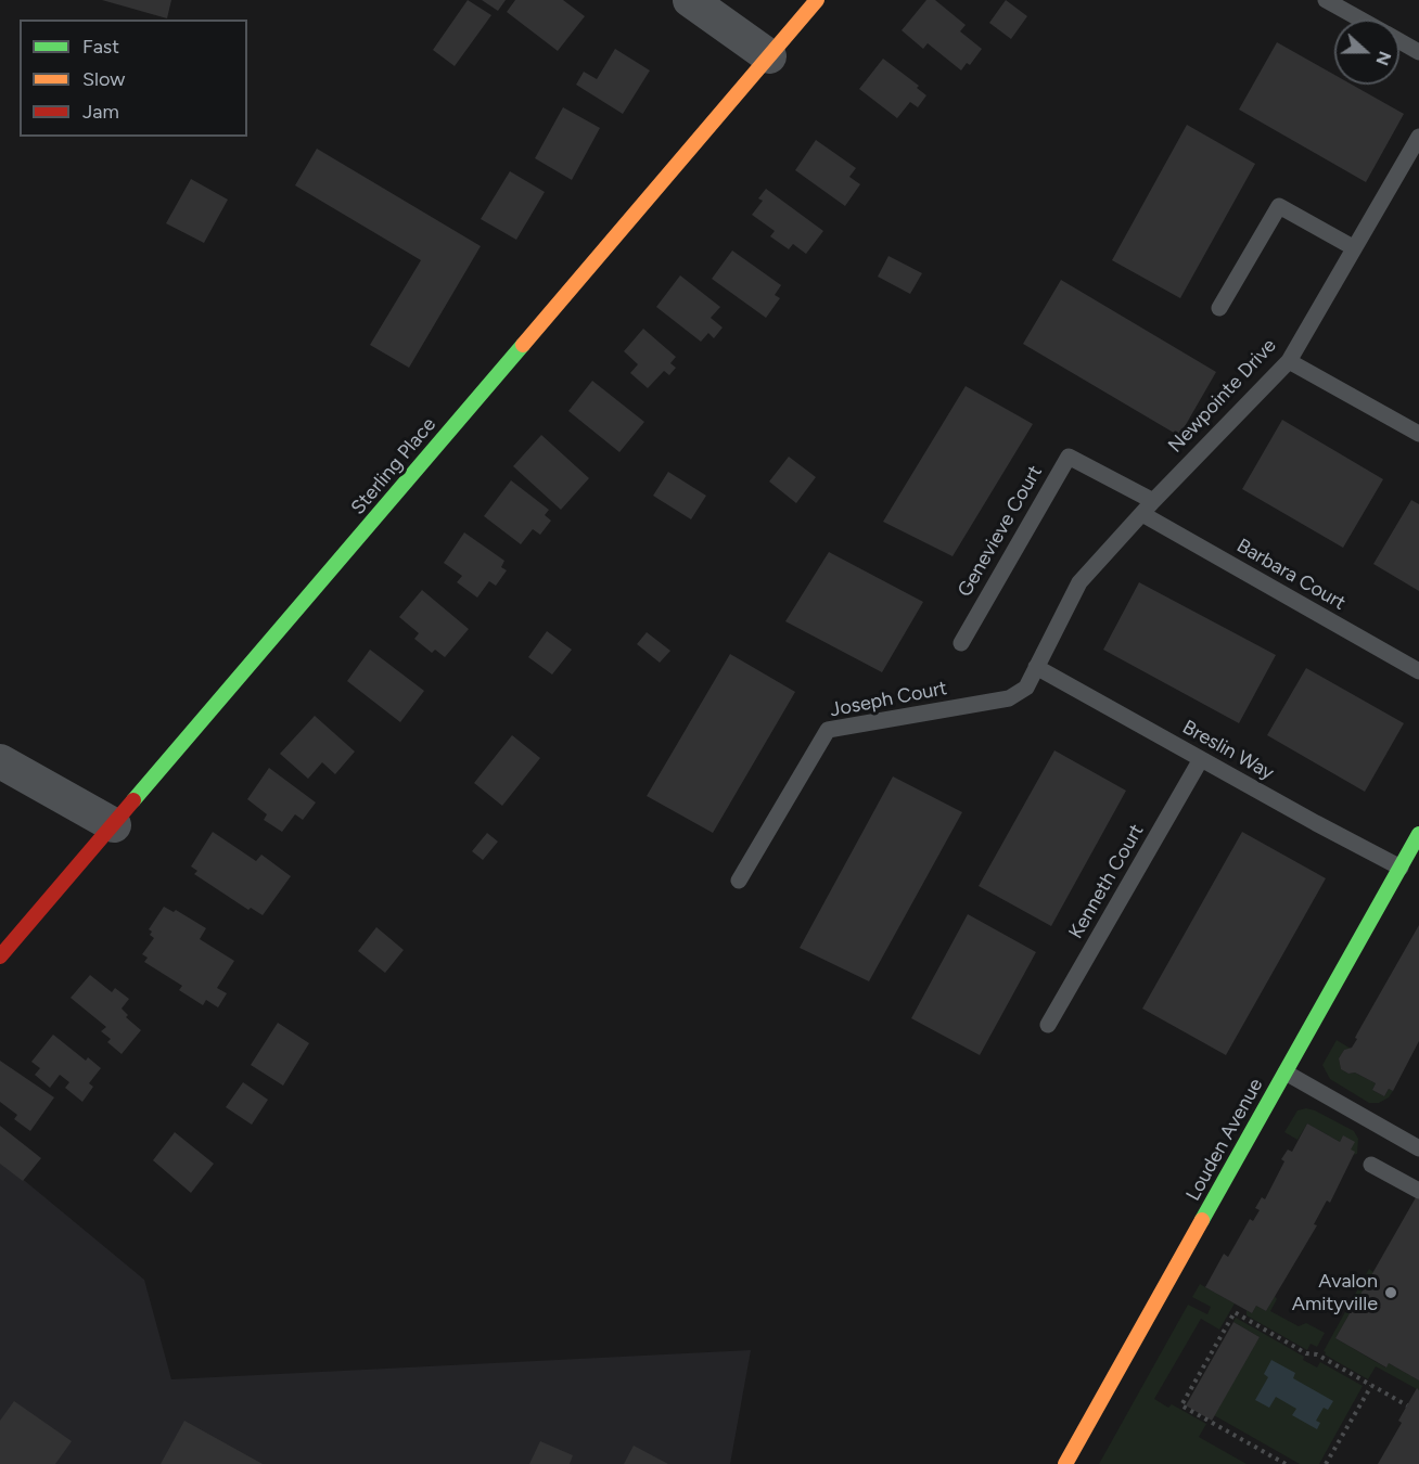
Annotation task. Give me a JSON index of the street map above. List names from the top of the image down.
{
  "streets": {
    "street": ["Sterling Place", "Louden Avenue"],
    "lane": [
      "Newpointe Drive",
      "Genevieve Court",
      "Barbara Court",
      "Joseph Court",
      "Breslin Way",
      "Kenneth Court"
    ]
  },
  "crossings": [
    ["Newpointe Drive", "Genevieve Court"],
    ["Newpointe Drive", "Barbara Court"],
    ["Newpointe Drive", "Joseph Court"],
    ["Newpointe Drive", "Breslin Way"],
    ["Joseph Court", "Breslin Way"],
    ["Breslin Way", "Kenneth Court"],
    ["Breslin Way", "Louden Avenue"]
  ],
  "places": ["Avalon Amityville"],
  "legend": ["Fast", "Slow", "Jam"],
  "north": "right"
}
